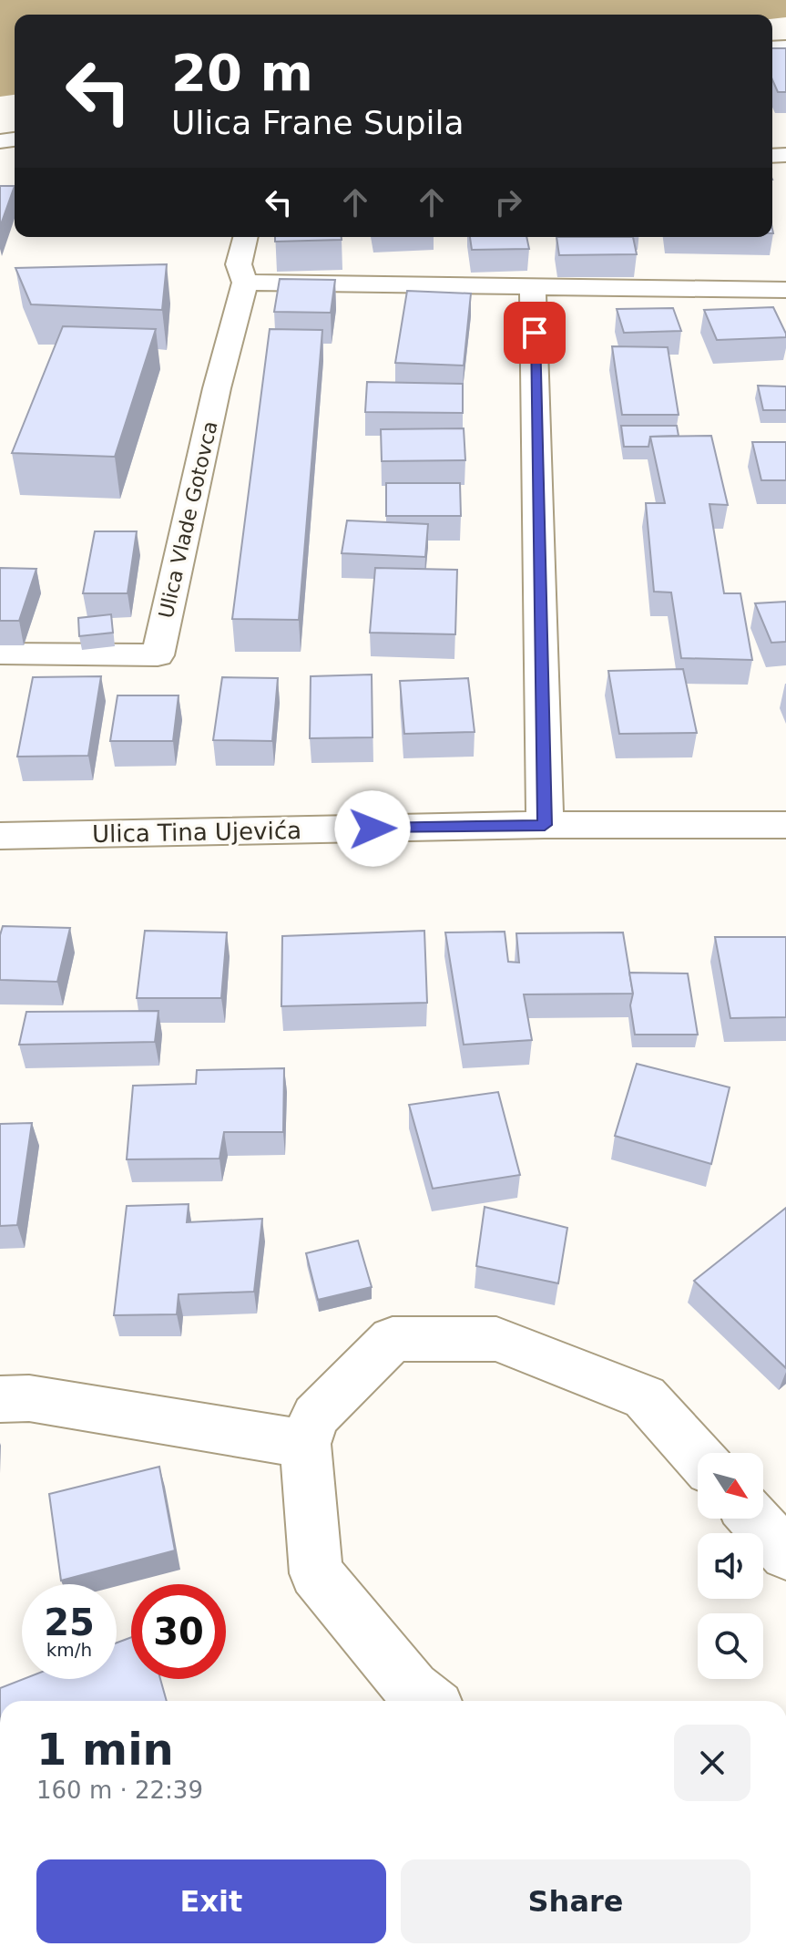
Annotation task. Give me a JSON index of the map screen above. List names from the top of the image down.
{
  "streets": {
    "street": ["Ulica Vlade Gotovca", "Ulica Tina Ujevića"]
  },
  "north": "bottom right",
  "page": {
    "turn": ["20 m", "Ulica Frane Supila"],
    "speed": "25 km/h",
    "limit": "30",
    "heading": ["1 min", "160 m · 22:39"],
    "buttons": ["Exit", "Share"]
  }
}
